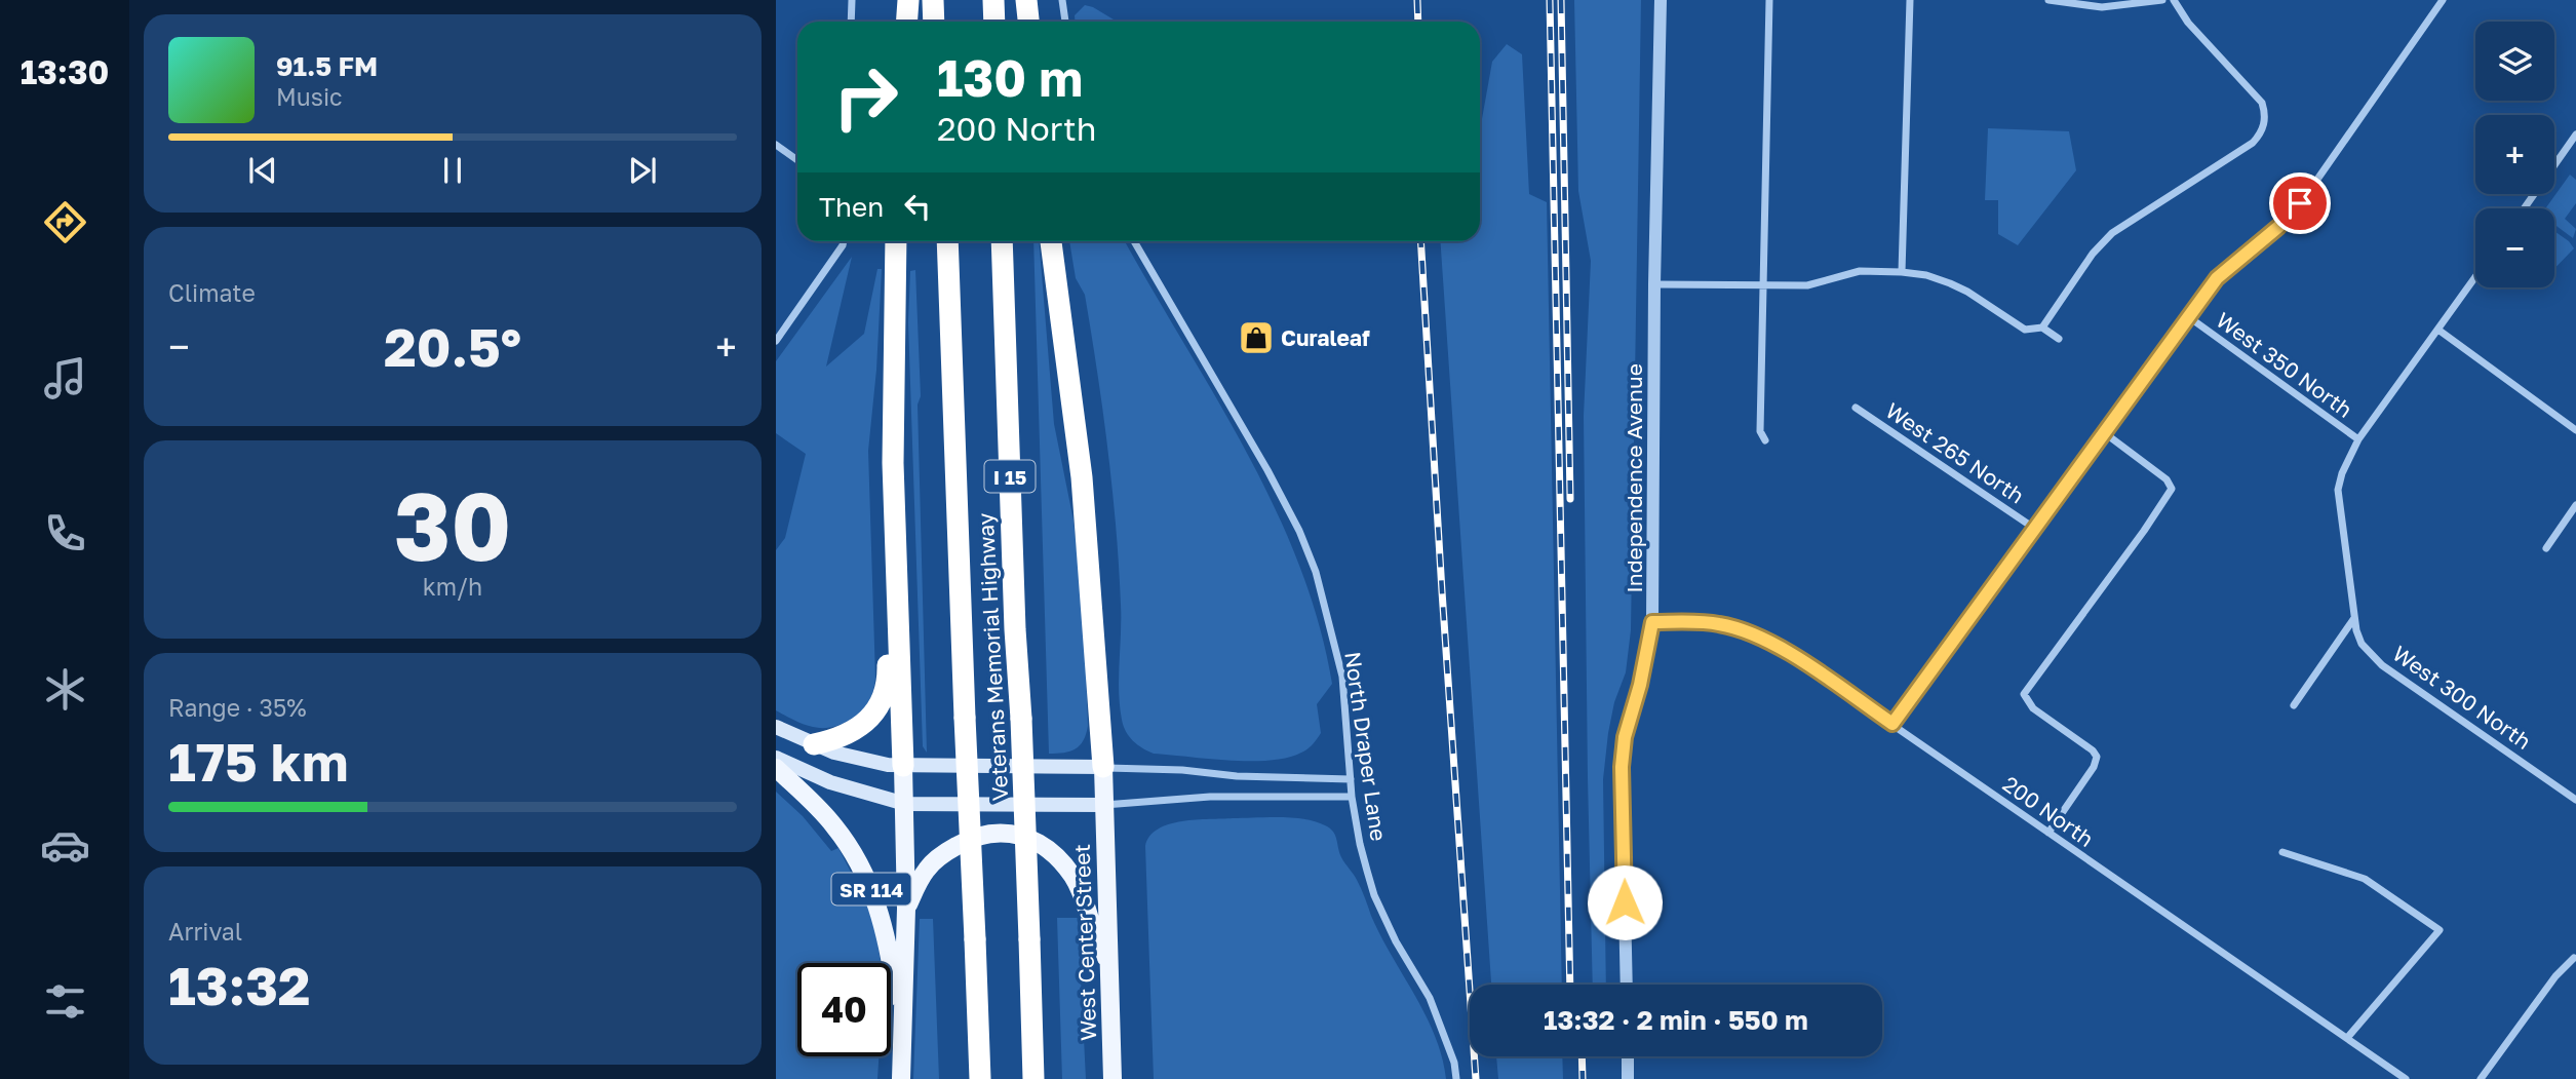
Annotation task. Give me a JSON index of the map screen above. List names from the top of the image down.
{
  "streets": {
    "highway": ["I 15", "Veterans Memorial Highway"],
    "main road": ["SR 114", "West Center Street"],
    "street": [
      "West 350 North",
      "West 265 North",
      "Independence Avenue",
      "West 300 North",
      "North Draper Lane",
      "200 North"
    ]
  },
  "crossings": [
    ["West 350 North", "West 300 North"],
    ["Independence Avenue", "200 North"]
  ],
  "places": {
    "shop": ["Curaleaf"]
  },
  "page": {
    "tabs": "13:30",
    "map_buttons": ["+", "−"],
    "turn": ["130 m", "200 North"],
    "song": ["91.5 FM", "Music"],
    "then": "Then",
    "tile": [
      "Climate",
      ["30", "km/h"],
      ["Range · 35%", "175 km"],
      ["Arrival", "13:32"]
    ],
    "heat": ["−", "20.5°", "+"],
    "limit": "40",
    "trip": "13:32 · 2 min · 550 m"
  }
}
